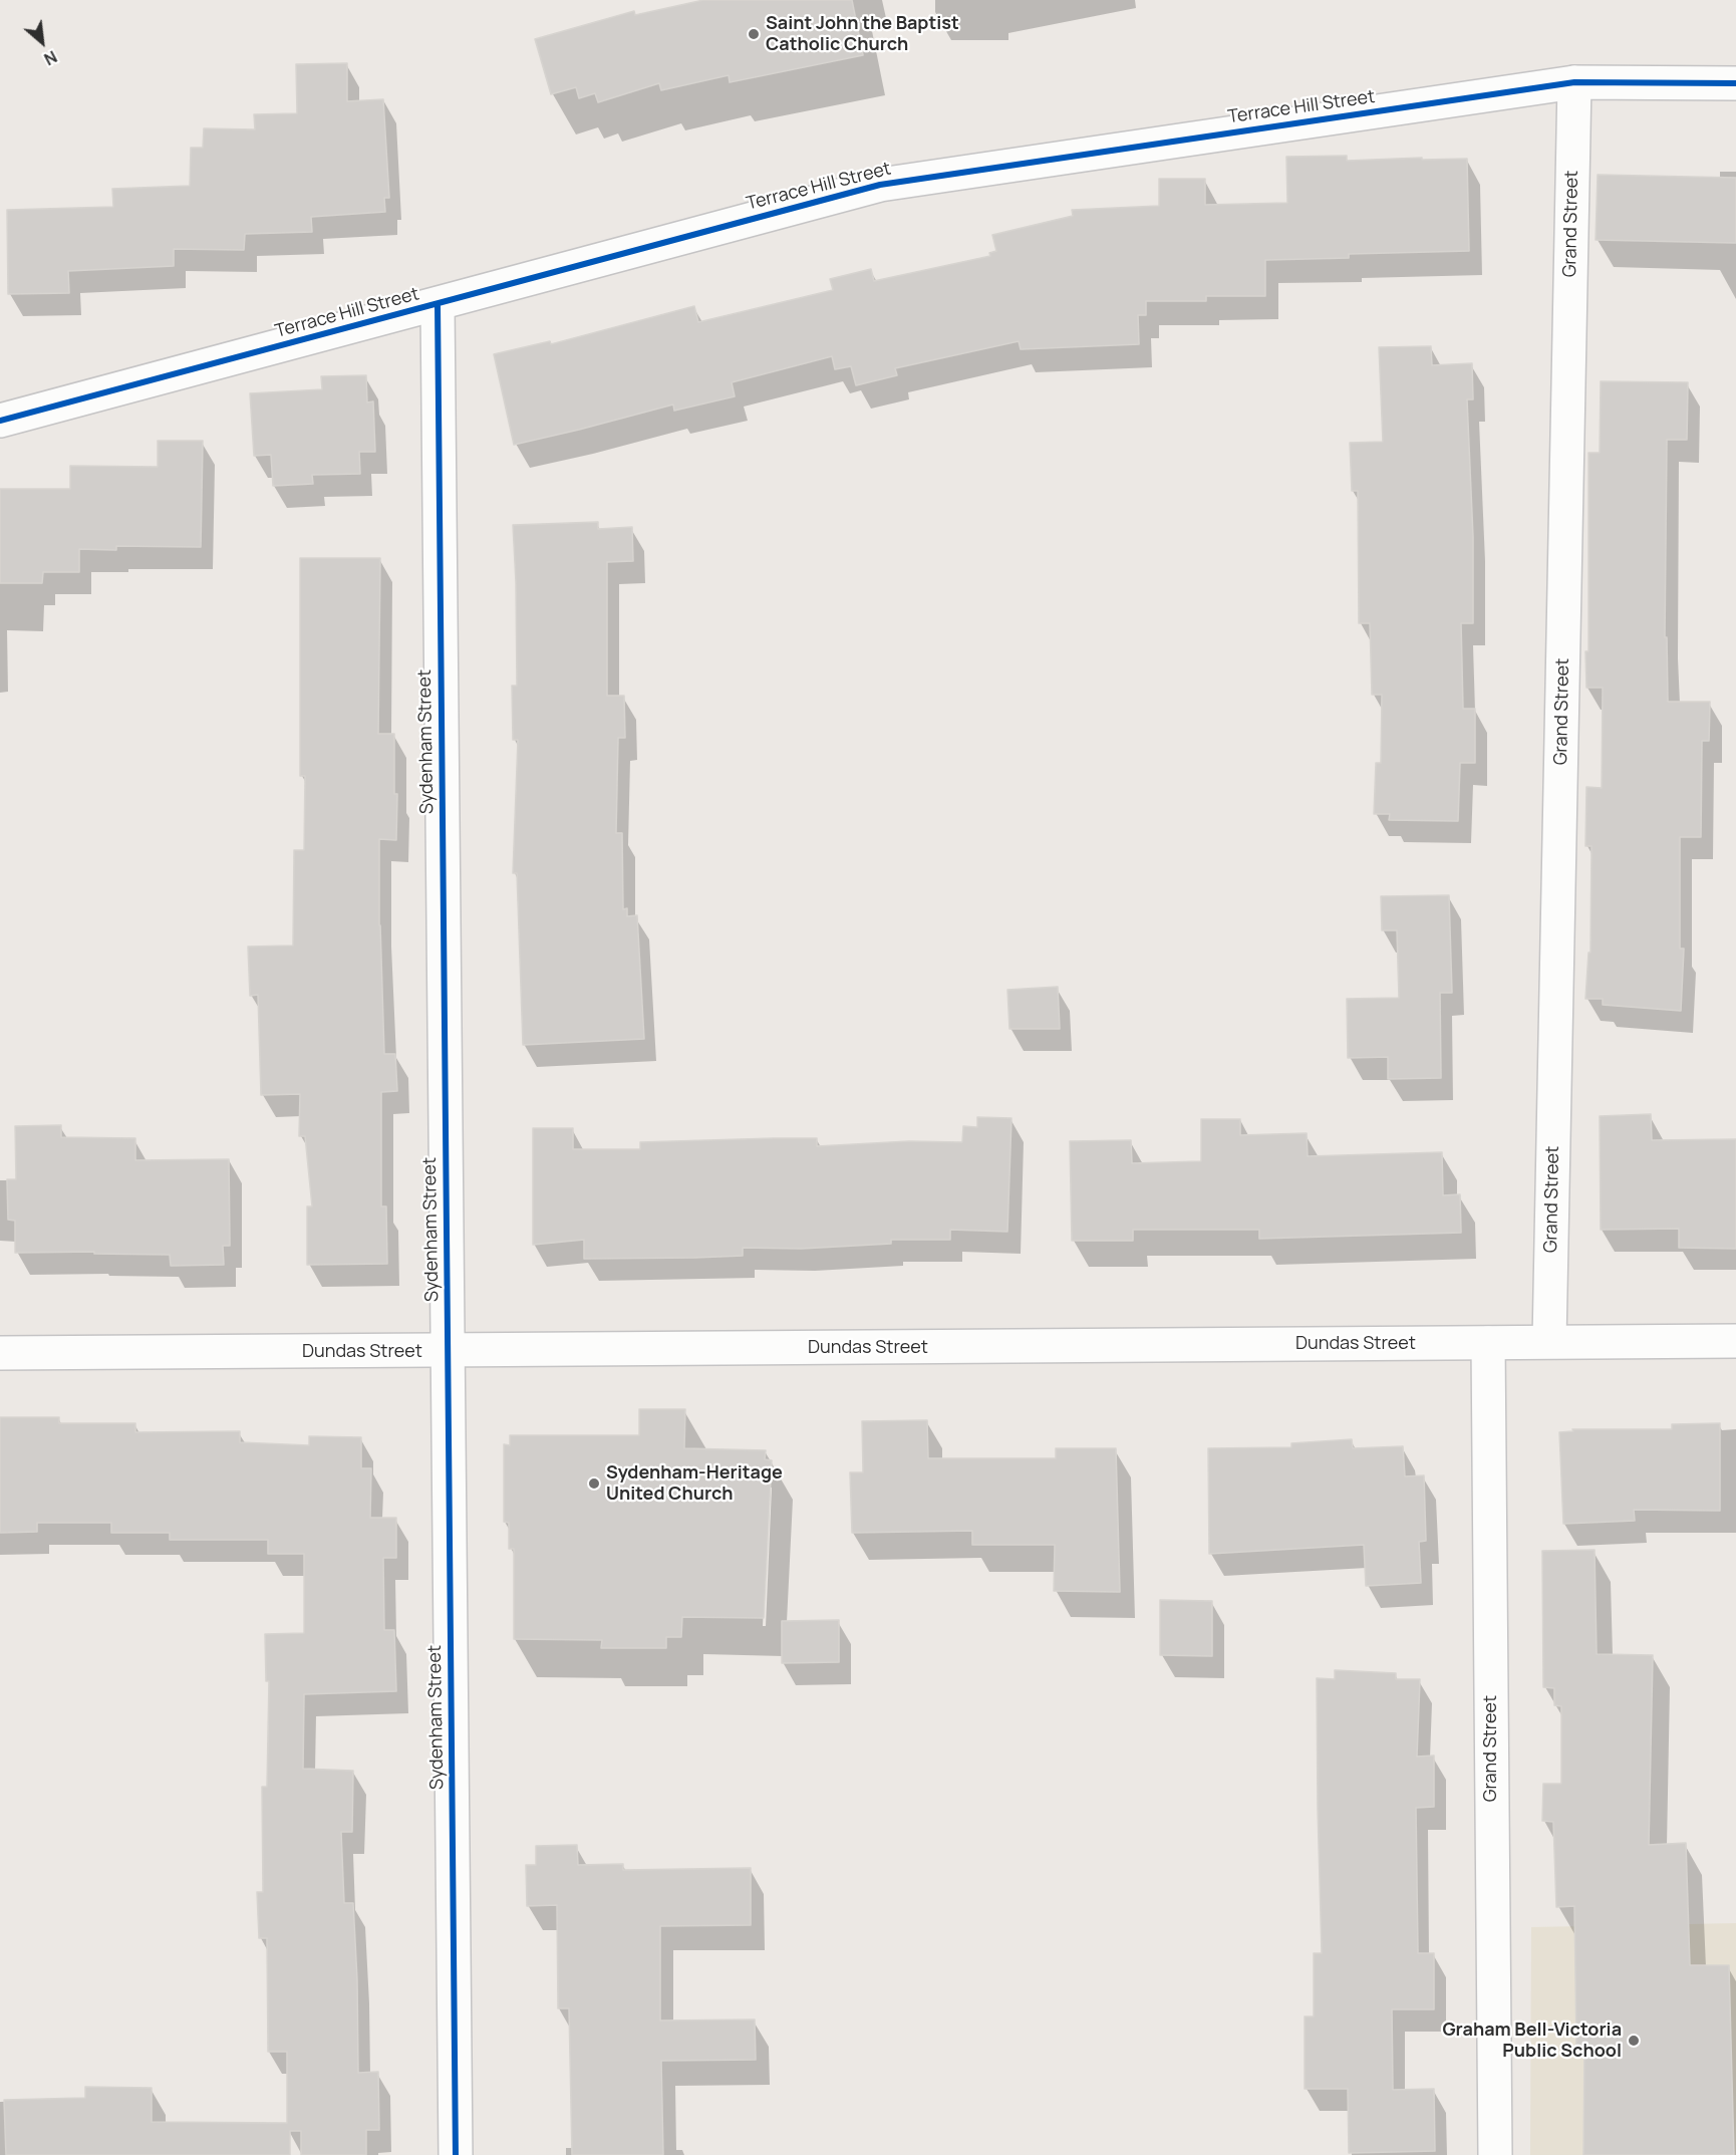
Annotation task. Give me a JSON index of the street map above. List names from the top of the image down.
{
  "streets": {
    "street": [
      "Terrace Hill Street",
      "Grand Street",
      "Sydenham Street",
      "Dundas Street"
    ]
  },
  "crossings": [
    ["Terrace Hill Street", "Grand Street"],
    ["Terrace Hill Street", "Sydenham Street"],
    ["Grand Street", "Dundas Street"],
    ["Sydenham Street", "Dundas Street"]
  ],
  "places": ["Saint John the Baptist Catholic Church", "Sydenham-Heritage United Church", "Graham Bell-Victoria Public School"],
  "north": "bottom right"
}
